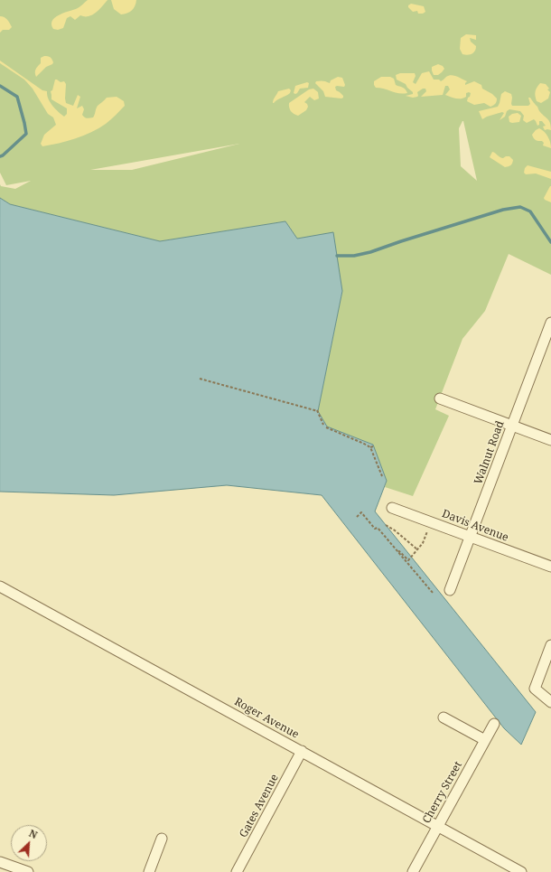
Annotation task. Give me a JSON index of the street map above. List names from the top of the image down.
{
  "streets": {
    "street": [
      "Walnut Road",
      "Davis Avenue",
      "Roger Avenue",
      "Cherry Street",
      "Gates Avenue"
    ]
  },
  "crossings": [
    ["Walnut Road", "Davis Avenue"],
    ["Roger Avenue", "Cherry Street"],
    ["Roger Avenue", "Gates Avenue"]
  ],
  "north": "top right"
}
